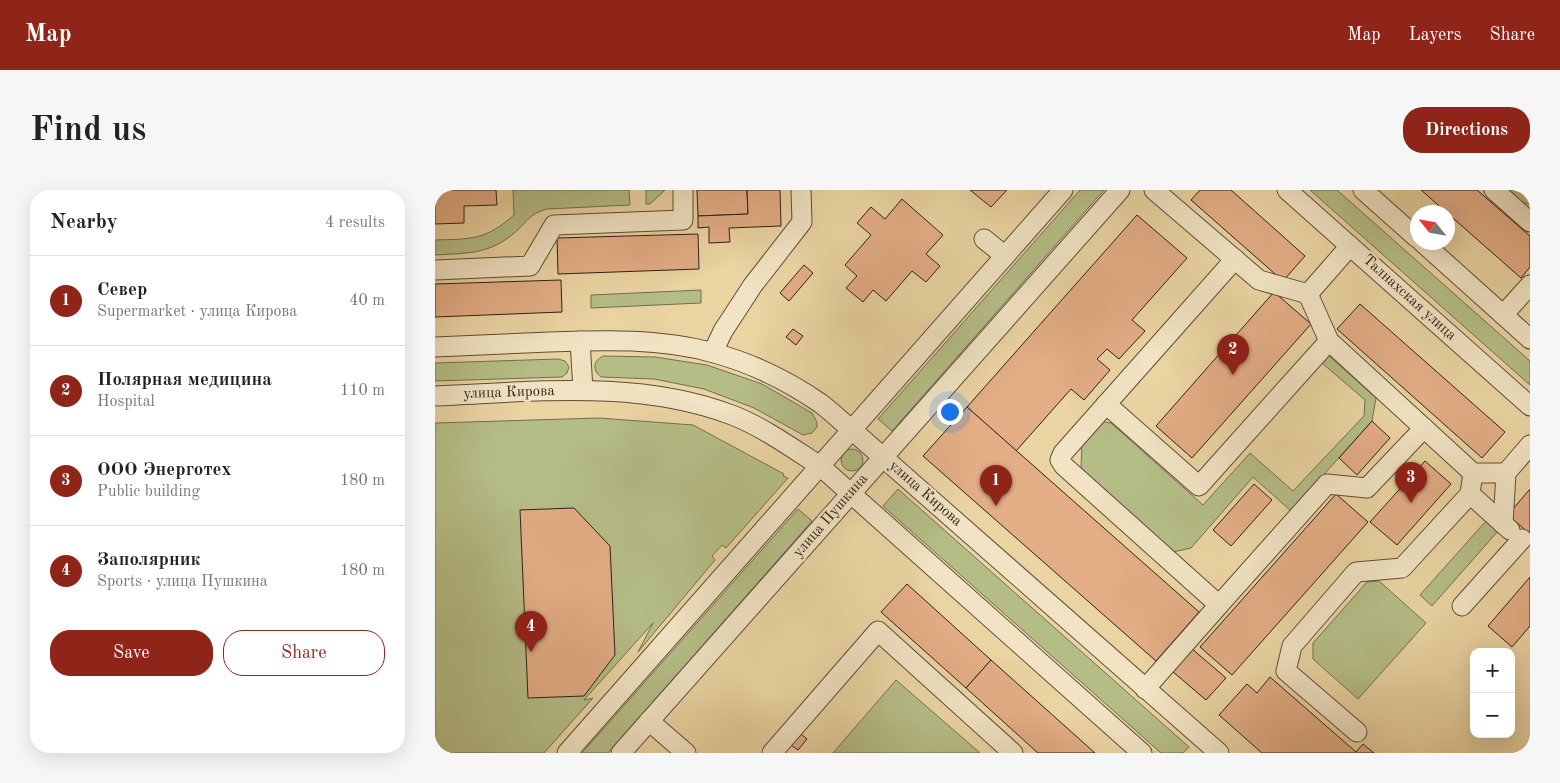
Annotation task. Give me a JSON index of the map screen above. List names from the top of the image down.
{
  "streets": {
    "street": ["Талнахская улица", "улица Кирова", "улица Пушкина"]
  },
  "crossings": [
    ["улица Кирова", "улица Пушкина"]
  ],
  "north": "top left",
  "page": {
    "header": "Map",
    "nav": ["Map", "Layers", "Share"],
    "buttons": [
      "Directions",
      ["Save", "Share"]
    ],
    "title": "Find us",
    "heading": ["Nearby", "4 results"],
    "list": [
      {
        "mark": "1",
        "name": "Север",
        "note": "Supermarket · улица Кирова",
        "value": "40 m"
      },
      {
        "mark": "2",
        "name": "Полярная медицина",
        "note": "Hospital",
        "value": "110 m"
      },
      {
        "mark": "3",
        "name": "ООО Энерготех",
        "note": "Public building",
        "value": "180 m"
      },
      {
        "mark": "4",
        "name": "Заполярник",
        "note": "Sports · улица Пушкина",
        "value": "180 m"
      }
    ],
    "pins": [
      "2",
      "3",
      "1",
      "4"
    ],
    "map_buttons": ["+", "−"]
  }
}
